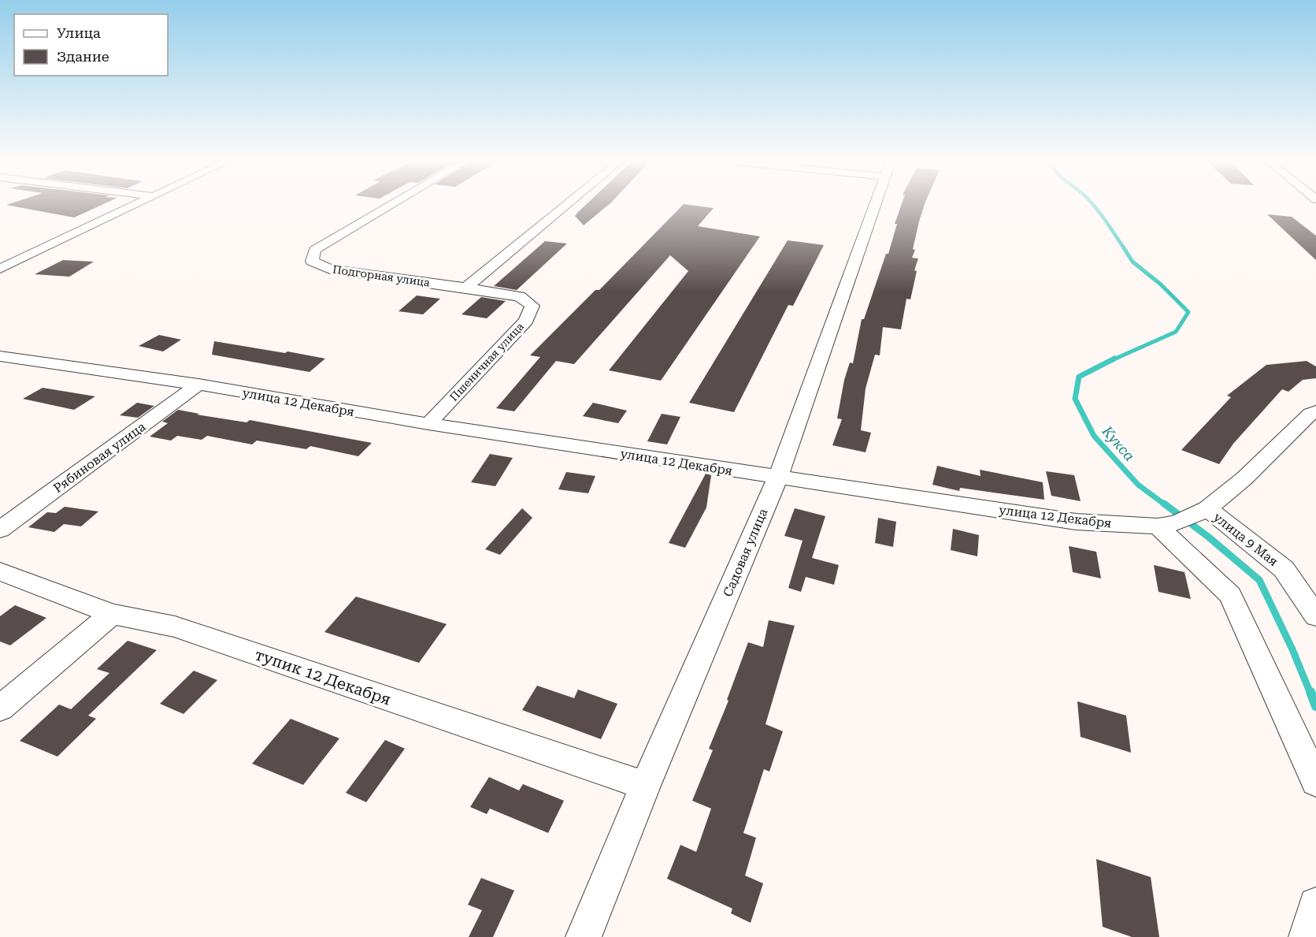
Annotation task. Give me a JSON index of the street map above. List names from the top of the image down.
{
  "streets": {
    "street": [
      "Подгорная улица",
      "Пшеничная улица",
      "улица 12 Декабря",
      "Рябиновая улица",
      "улица 9 Мая",
      "Садовая улица",
      "тупик 12 Декабря"
    ]
  },
  "crossings": [
    ["Подгорная улица", "Пшеничная улица"],
    ["Пшеничная улица", "улица 12 Декабря"],
    ["улица 12 Декабря", "Рябиновая улица"],
    ["улица 12 Декабря", "улица 9 Мая"],
    ["улица 12 Декабря", "Садовая улица"],
    ["Садовая улица", "тупик 12 Декабря"]
  ],
  "water": ["Кукса"],
  "legend": ["Улица", "Здание"]
}
